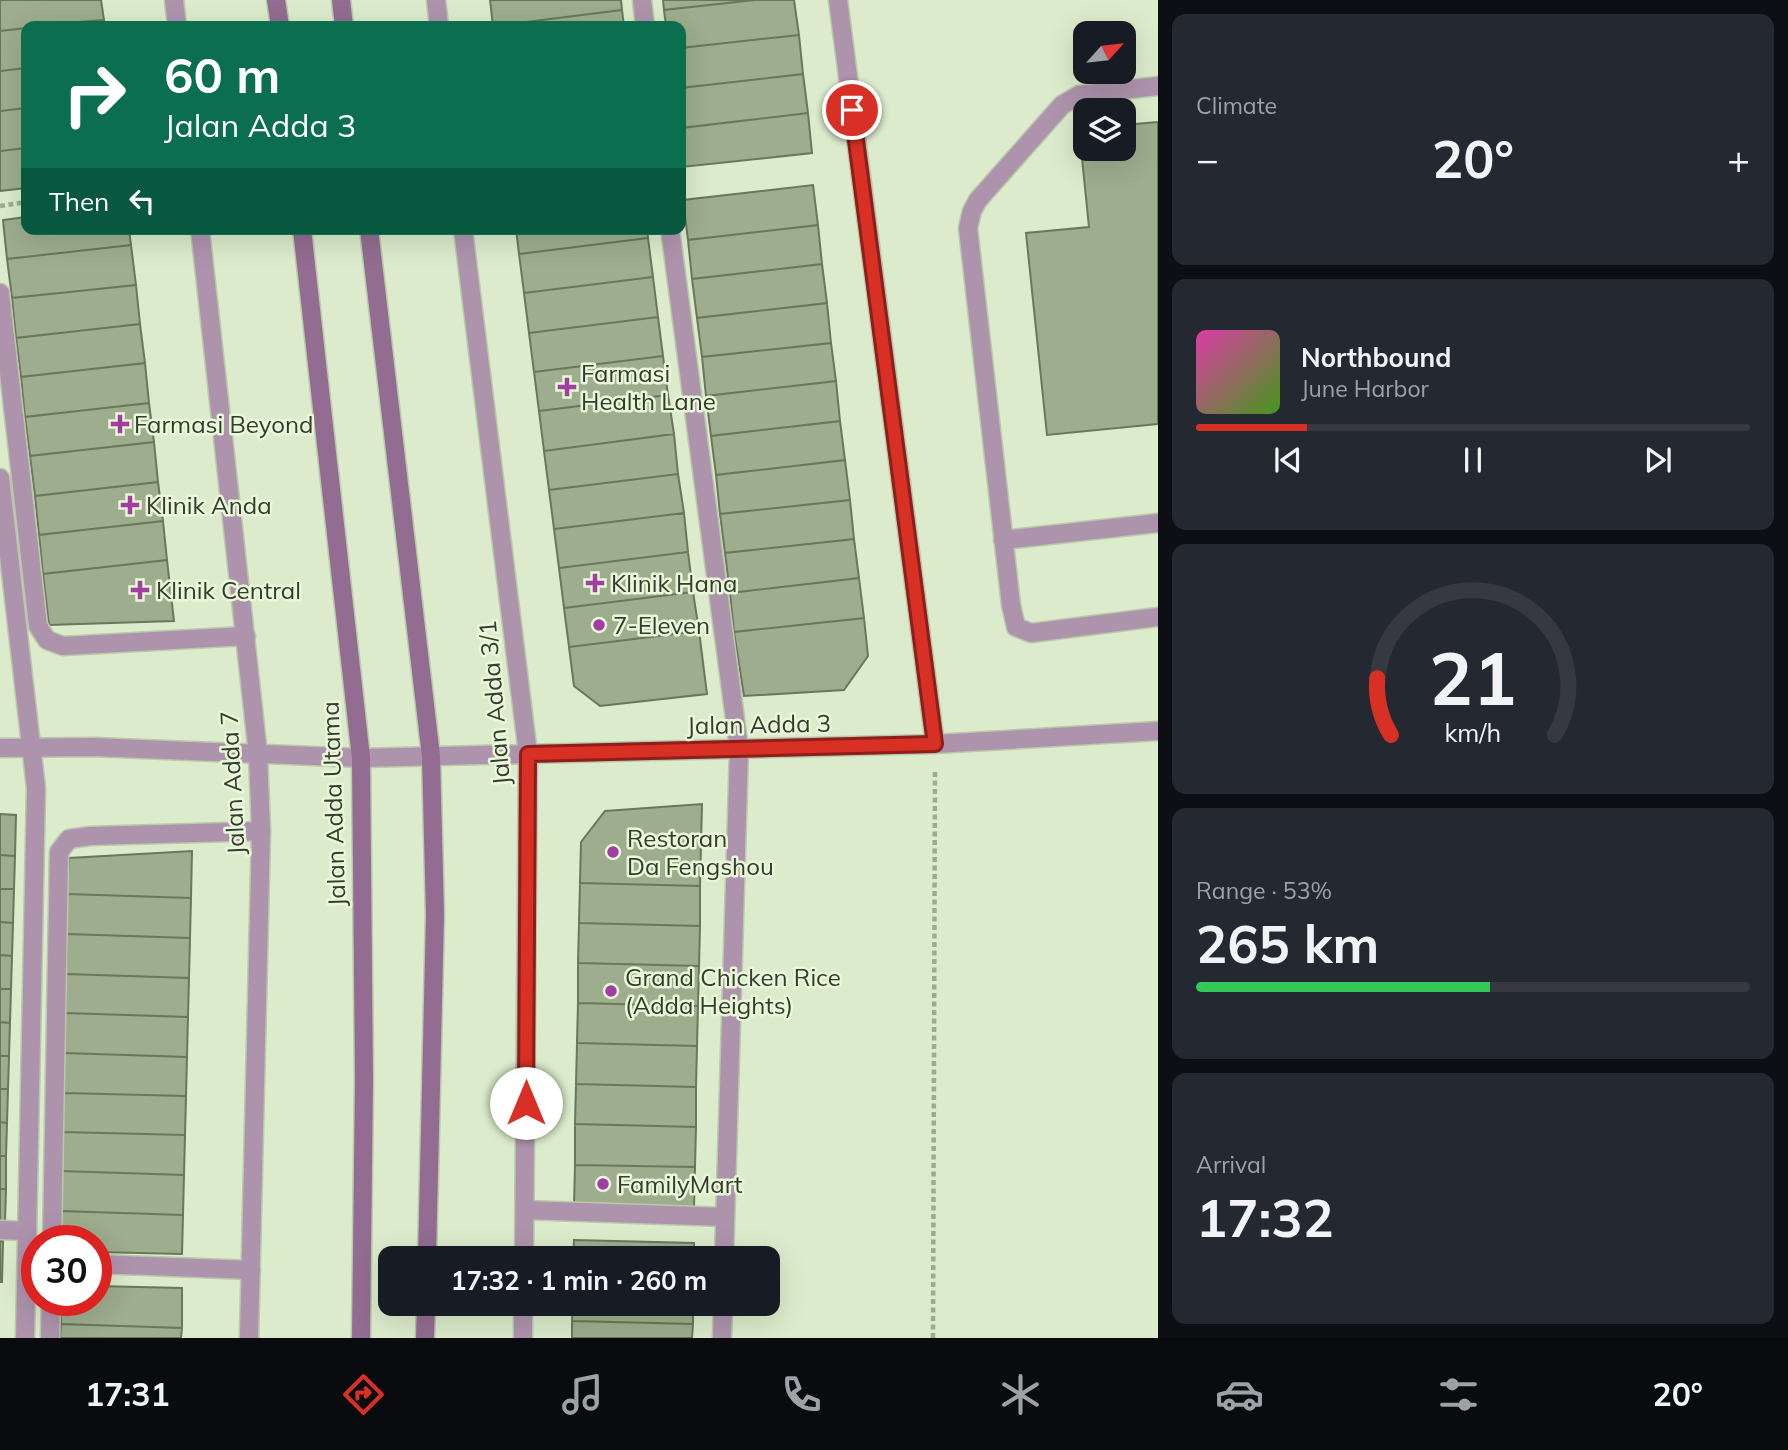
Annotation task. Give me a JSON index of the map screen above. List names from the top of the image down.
{
  "streets": {
    "main road": ["Jalan Adda Utama"],
    "street": ["Jalan Adda 3/1", "Jalan Adda 3", "Jalan Adda 7"]
  },
  "crossings": [
    ["Jalan Adda 3/1", "Jalan Adda 3"],
    ["Jalan Adda 3", "Jalan Adda 7"],
    ["Jalan Adda 3", "Jalan Adda Utama"]
  ],
  "places": {
    "health": [
      "Farmasi Health Lane",
      "Farmasi Beyond",
      "Klinik Anda",
      "Klinik Hana",
      "Klinik Central"
    ],
    "other": [
      "7-Eleven",
      "Restoran Da Fengshou",
      "Grand Chicken Rice (Adda Heights)",
      "FamilyMart"
    ]
  },
  "north": "top right",
  "page": {
    "tile": [
      "Climate",
      ["Range · 53%", "265 km"],
      ["Arrival", "17:32"]
    ],
    "turn": ["60 m", "Jalan Adda 3"],
    "heat": ["−", "20°", "+"],
    "then": "Then",
    "song": ["Northbound", "June Harbor"],
    "limit": "30",
    "trip": "17:32 · 1 min · 260 m",
    "tabs": ["17:31", "20°"],
    "gauge": ["21", "km/h"]
  }
}
